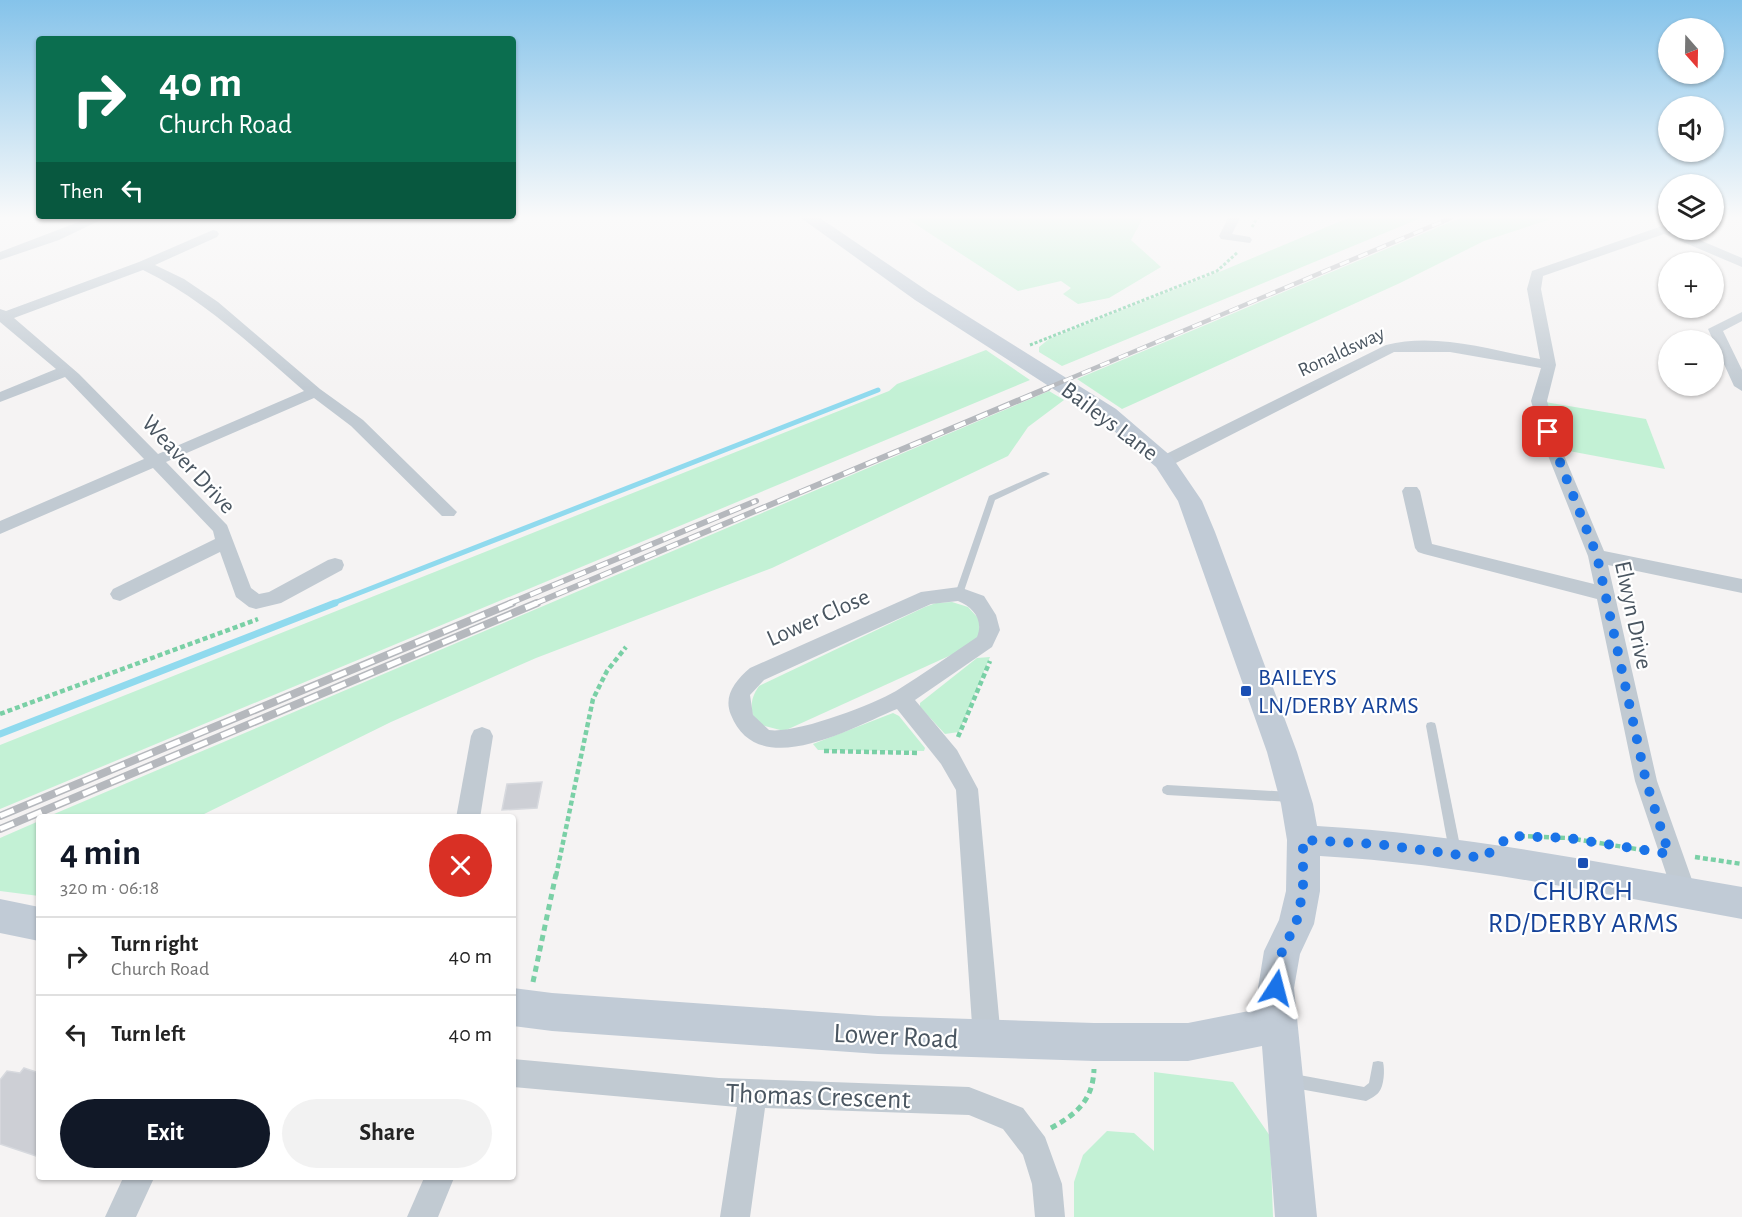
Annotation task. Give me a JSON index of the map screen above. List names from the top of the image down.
{
  "streets": {
    "street": [
      "Ronaldsway",
      "Baileys Lane",
      "Weaver Drive",
      "Elwyn Drive",
      "Lower Close",
      "Lower Road",
      "Thomas Crescent"
    ]
  },
  "crossings": [
    ["Ronaldsway", "Baileys Lane"],
    ["Ronaldsway", "Elwyn Drive"],
    ["Baileys Lane", "Lower Road"]
  ],
  "places": {
    "transit": ["BAILEYS LN/DERBY ARMS", "CHURCH RD/DERBY ARMS"]
  },
  "north": "bottom",
  "page": {
    "map_buttons": ["+", "−"],
    "turn": ["40 m", "Church Road"],
    "then": "Then",
    "heading": ["4 min", "320 m · 06:18"],
    "list": [
      {
        "name": "Turn right",
        "note": "Church Road",
        "value": "40 m"
      },
      {
        "name": "Turn left",
        "value": "40 m"
      }
    ],
    "buttons": ["Exit", "Share"]
  }
}
